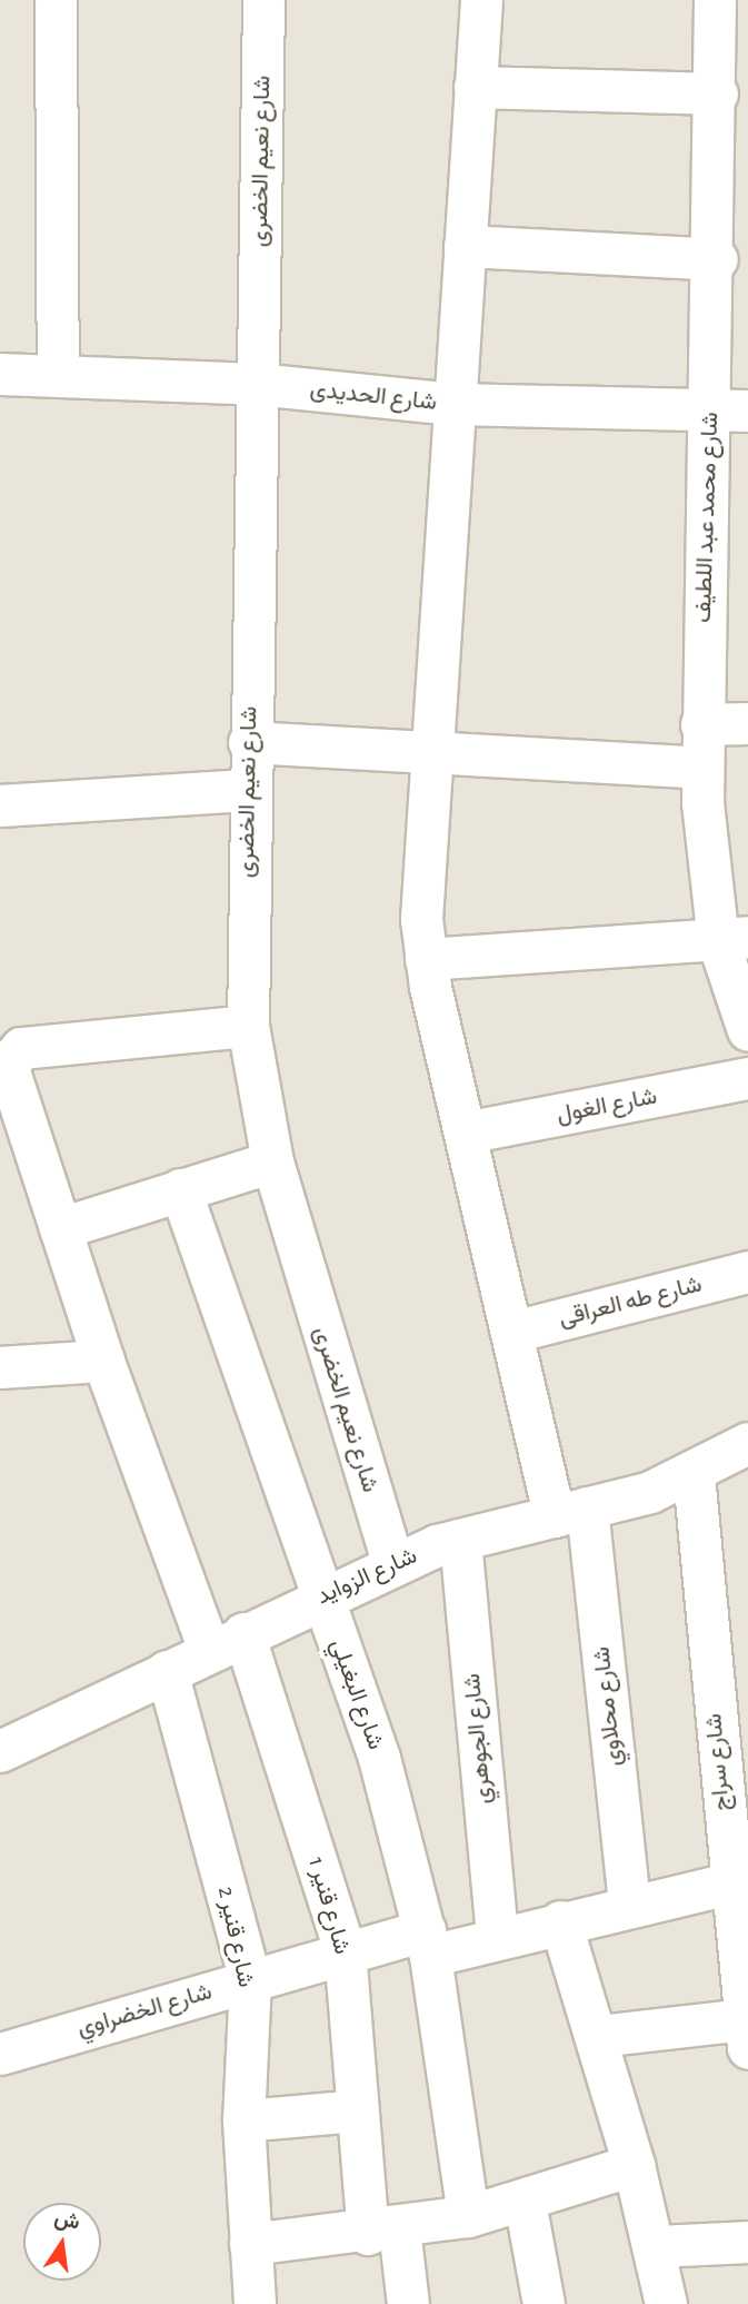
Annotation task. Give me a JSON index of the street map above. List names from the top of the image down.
{
  "streets": {
    "street": [
      "شارع نعيم الخضرى",
      "شارع الحديدى",
      "شارع محمد عبد اللطيف",
      "شارع الغول",
      "شارع طه العراقى",
      "شارع الزوايد",
      "شارع البغيلي",
      "شارع محلاوي",
      "شارع الجوهري",
      "شارع سراج",
      "شارع قنير 1",
      "شارع قنير 2",
      "شارع الخضراوي"
    ]
  },
  "crossings": [
    ["شارع نعيم الخضرى", "شارع الحديدى"],
    ["شارع نعيم الخضرى", "شارع الزوايد"],
    ["شارع نعيم الخضرى", "شارع قنير 1"],
    ["شارع الحديدى", "شارع محمد عبد اللطيف"],
    ["شارع الحديدى", "شارع محلاوي"],
    ["شارع الغول", "شارع محلاوي"],
    ["شارع طه العراقى", "شارع محلاوي"],
    ["شارع الزوايد", "شارع البغيلي"],
    ["شارع الزوايد", "شارع محلاوي"],
    ["شارع الزوايد", "شارع الجوهري"],
    ["شارع الزوايد", "شارع سراج"],
    ["شارع الزوايد", "شارع قنير 1"],
    ["شارع الزوايد", "شارع قنير 2"],
    ["شارع البغيلي", "شارع الخضراوي"],
    ["شارع محلاوي", "شارع الخضراوي"],
    ["شارع الجوهري", "شارع الخضراوي"],
    ["شارع سراج", "شارع الخضراوي"],
    ["شارع قنير 1", "شارع الخضراوي"],
    ["شارع قنير 2", "شارع الخضراوي"]
  ],
  "north": "top"
}
